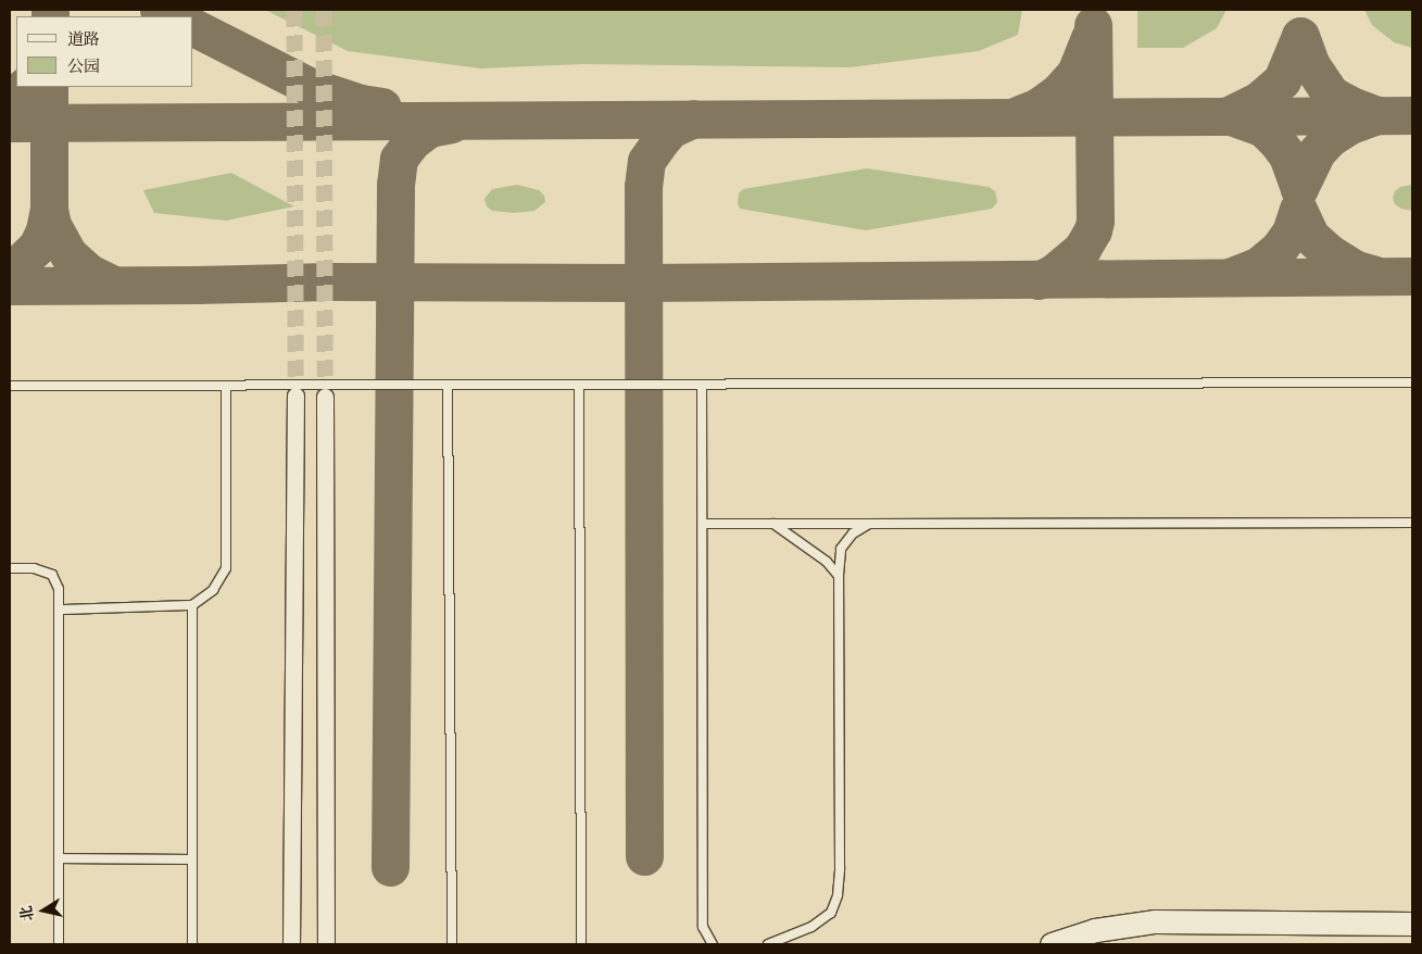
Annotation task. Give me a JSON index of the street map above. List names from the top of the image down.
{
  "legend": ["道路", "公园"],
  "north": "left"
}
